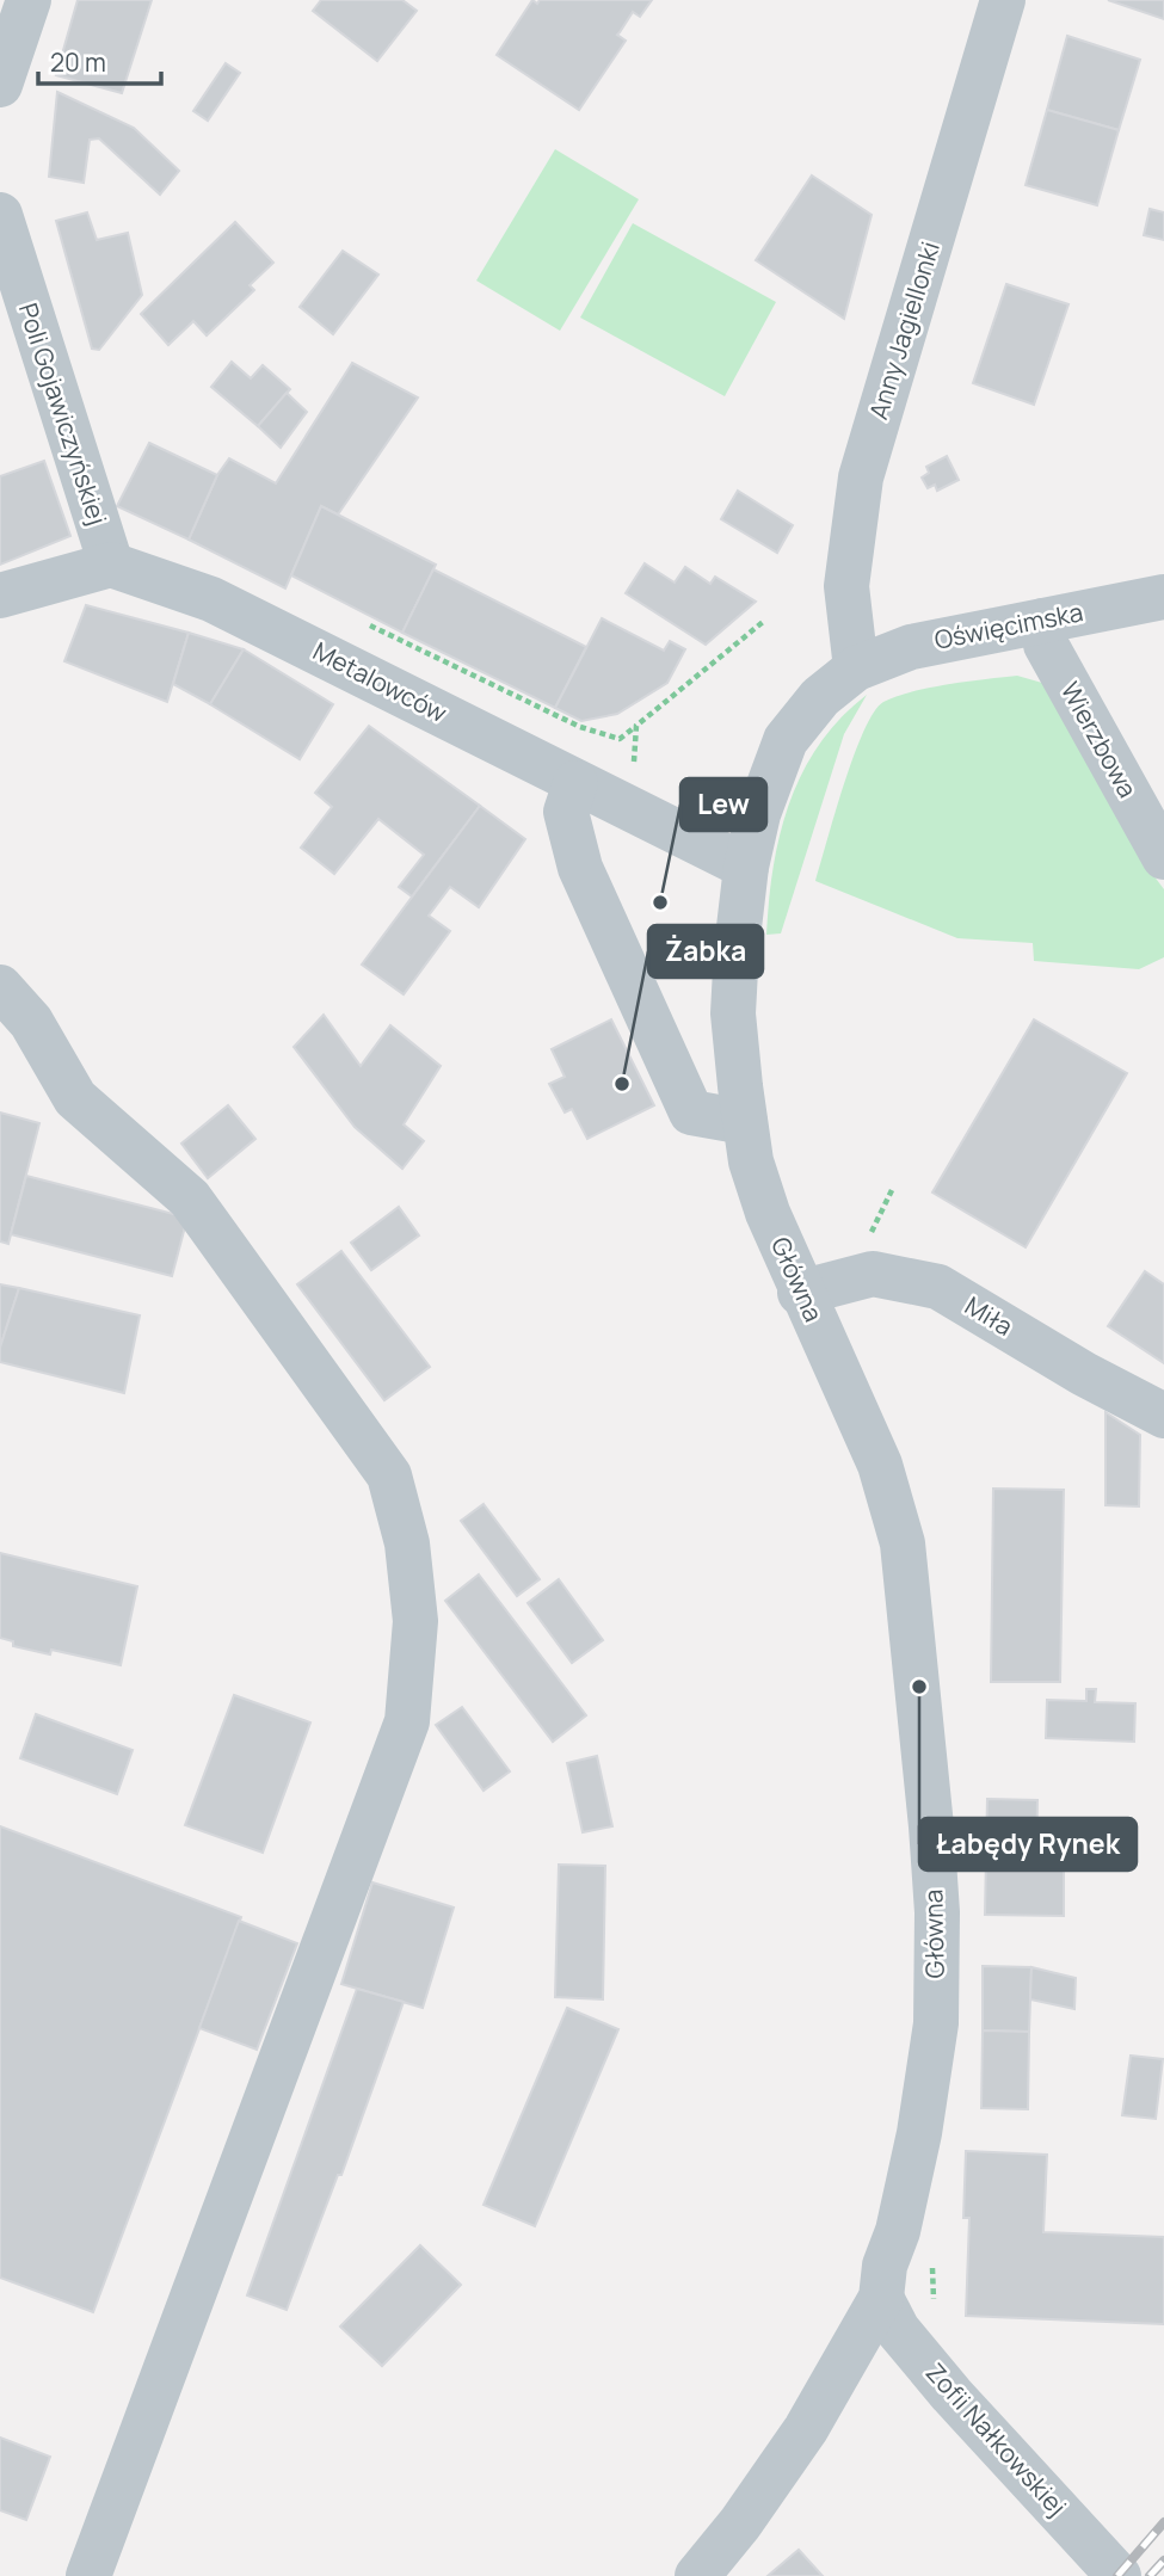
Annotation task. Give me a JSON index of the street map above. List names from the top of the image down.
{
  "streets": {
    "street": [
      "Anny Jagiellonki",
      "Poli Gojawiczyńskiej",
      "Oświęcimska",
      "Metalowców",
      "Wierzbowa",
      "Główna",
      "Miła",
      "Zofii Nałkowskiej"
    ]
  },
  "crossings": [
    ["Anny Jagiellonki", "Oświęcimska"],
    ["Poli Gojawiczyńskiej", "Metalowców"],
    ["Oświęcimska", "Metalowców"],
    ["Oświęcimska", "Wierzbowa"],
    ["Oświęcimska", "Główna"],
    ["Metalowców", "Główna"],
    ["Główna", "Miła"],
    ["Główna", "Zofii Nałkowskiej"]
  ],
  "places": ["Lew", "Żabka", "Łabędy Rynek"],
  "scale_bar": "20 m"
}
